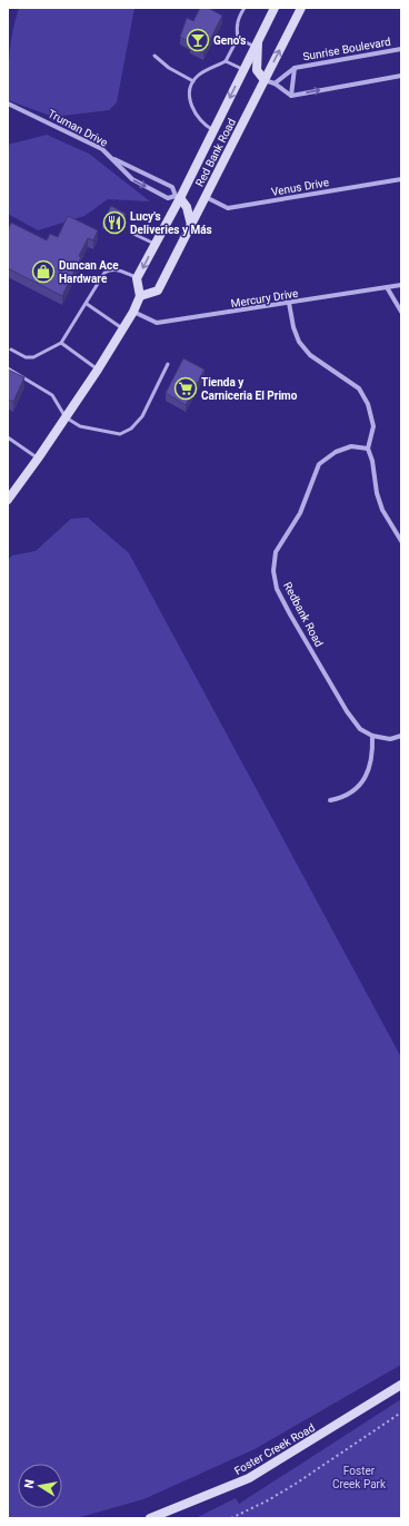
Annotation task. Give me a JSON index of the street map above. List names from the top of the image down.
{
  "streets": {
    "main road": ["Red Bank Road", "Foster Creek Road"],
    "street": [
      "Sunrise Boulevard",
      "Truman Drive",
      "Venus Drive",
      "Mercury Drive",
      "Redbank Road"
    ]
  },
  "crossings": [
    ["Truman Drive", "Red Bank Road"],
    ["Red Bank Road", "Venus Drive"]
  ],
  "parks": ["Foster Creek Park"],
  "places": {
    "bar": ["Geno's"],
    "restaurant": ["Lucy's Deliveries y Más"],
    "shop": ["Duncan Ace Hardware"],
    "supermarket": ["Tienda y Carniceria El Primo"]
  },
  "north": "left"
}
